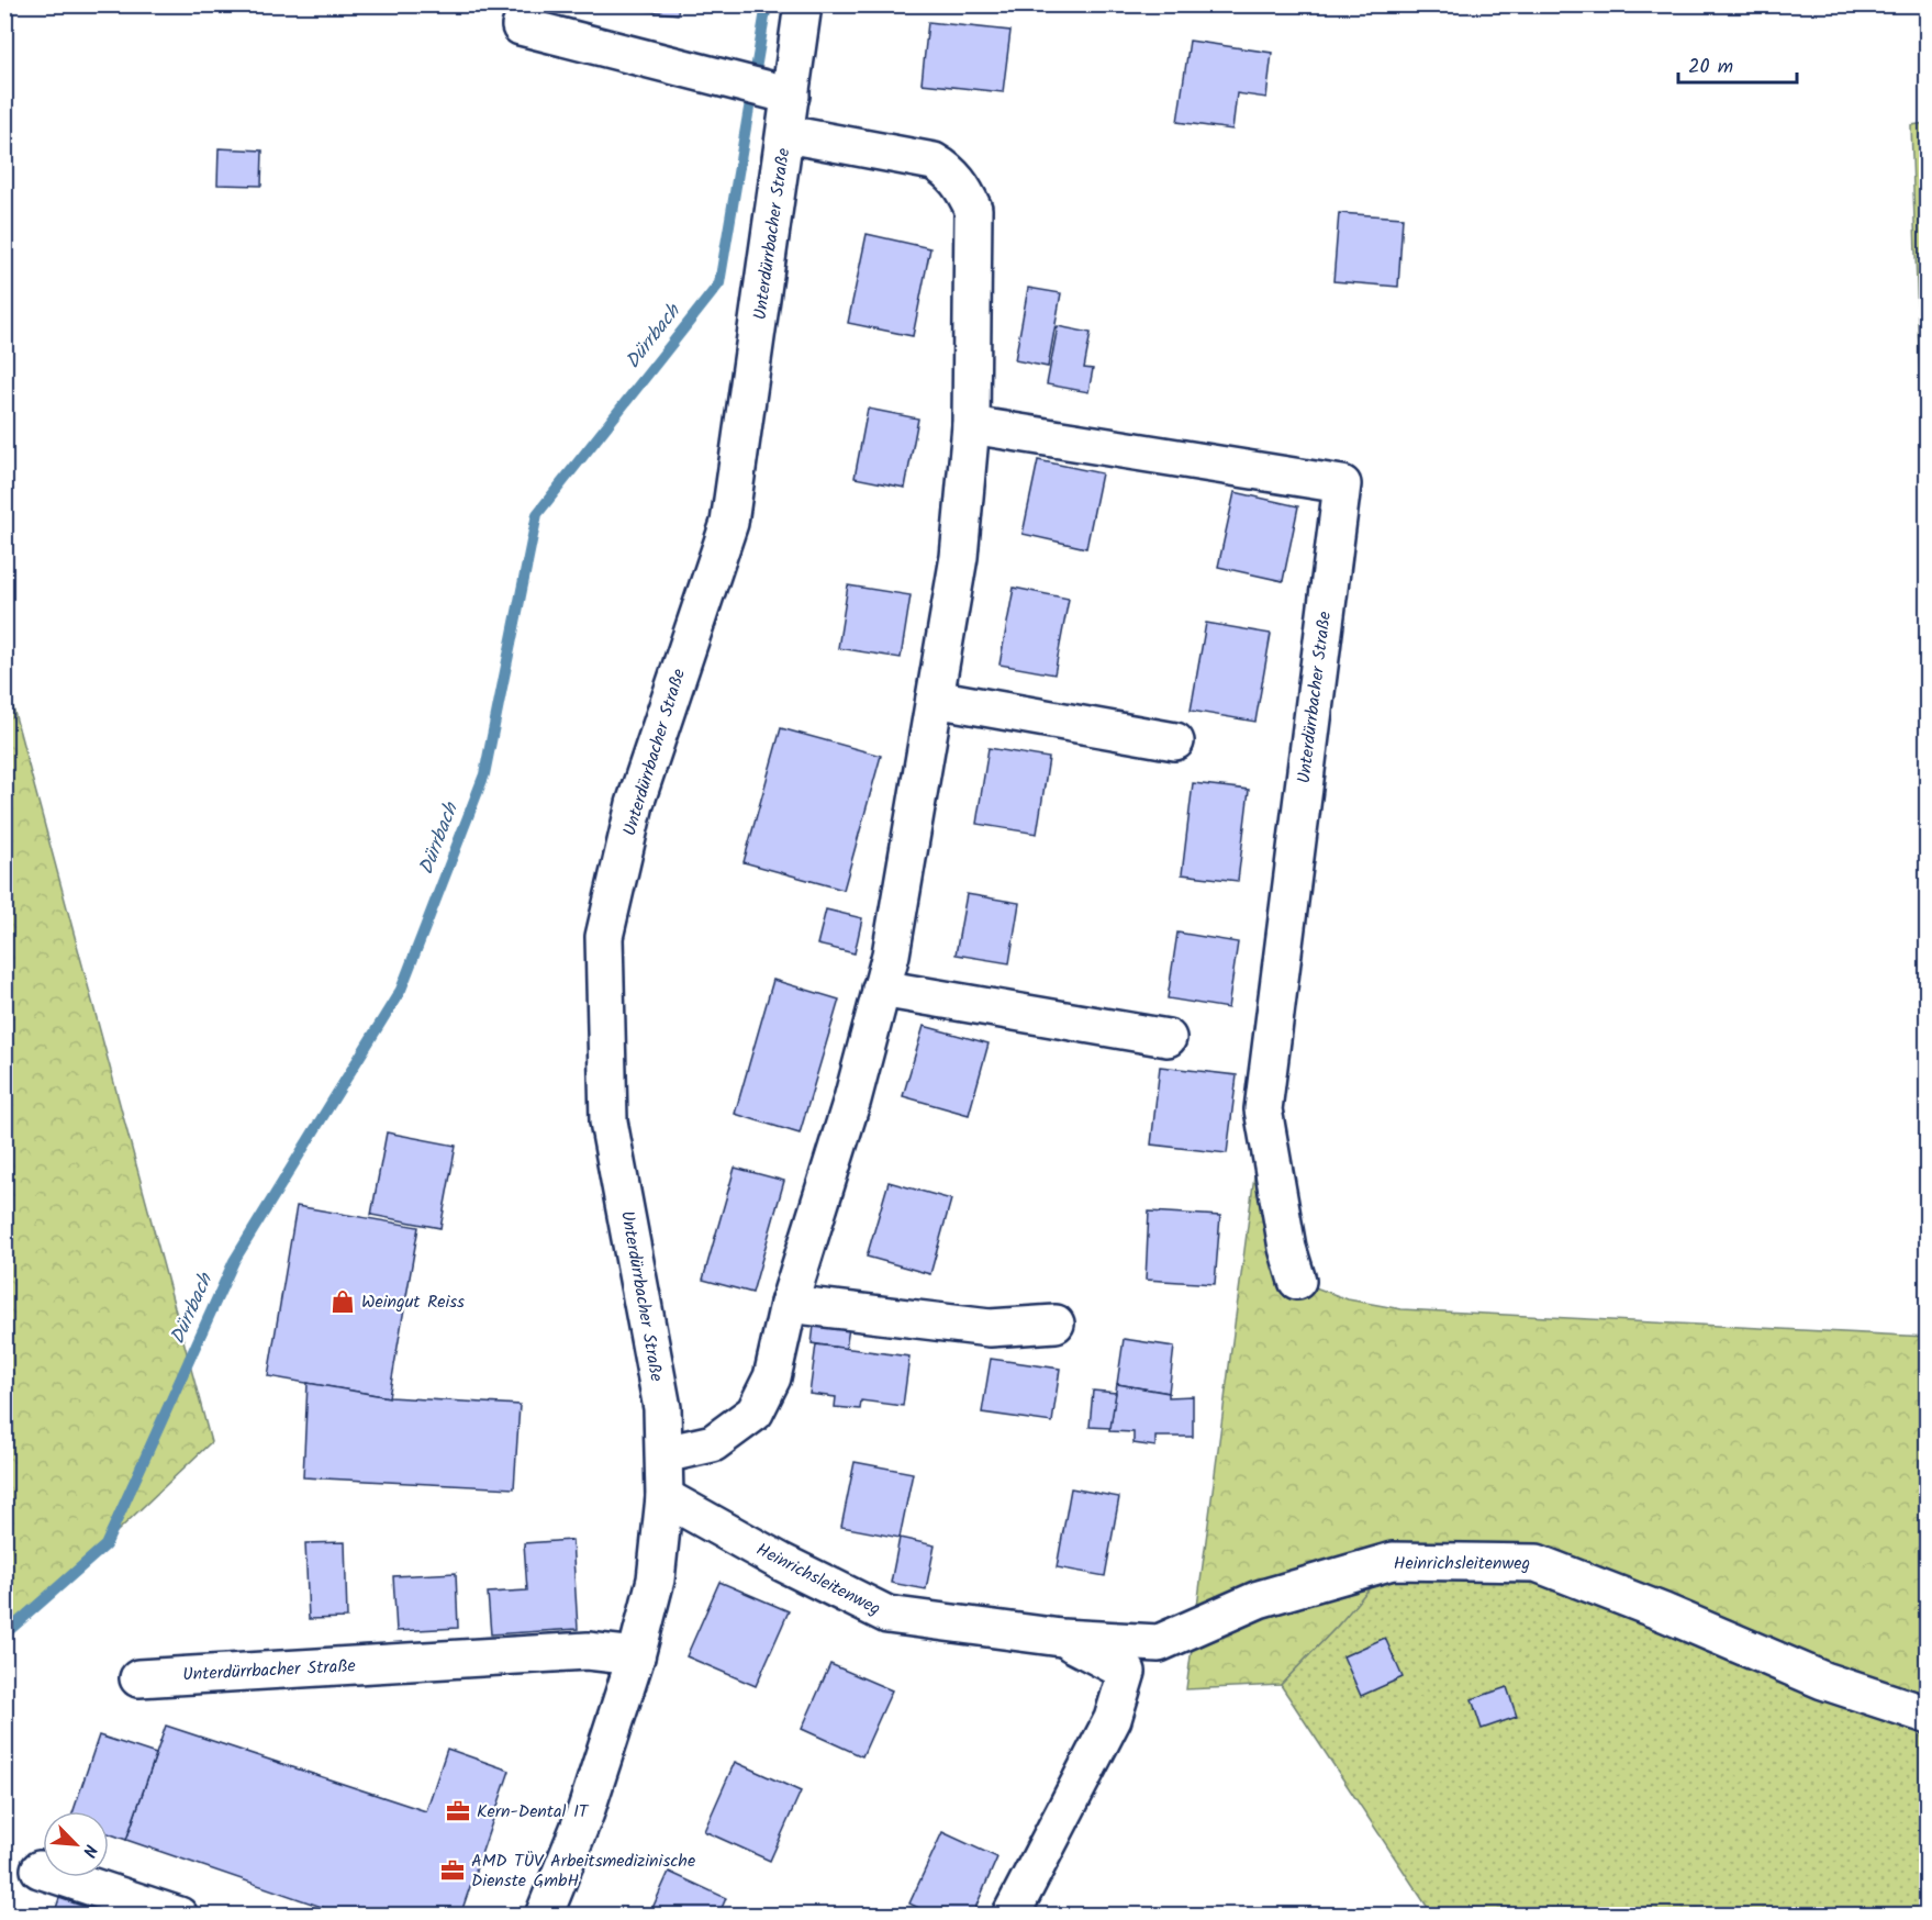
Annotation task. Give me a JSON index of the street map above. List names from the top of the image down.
{
  "streets": {
    "street": ["Unterdürrbacher Straße", "Heinrichsleitenweg"]
  },
  "crossings": [
    ["Unterdürrbacher Straße", "Heinrichsleitenweg"]
  ],
  "water": ["Dürrbach"],
  "places": {
    "shop": ["Weingut Reiss"],
    "office": ["Kern-Dental IT", "AMD TÜV Arbeitsmedizinische Dienste GmbH"]
  },
  "scale_bar": "20 m",
  "north": "bottom right"
}
